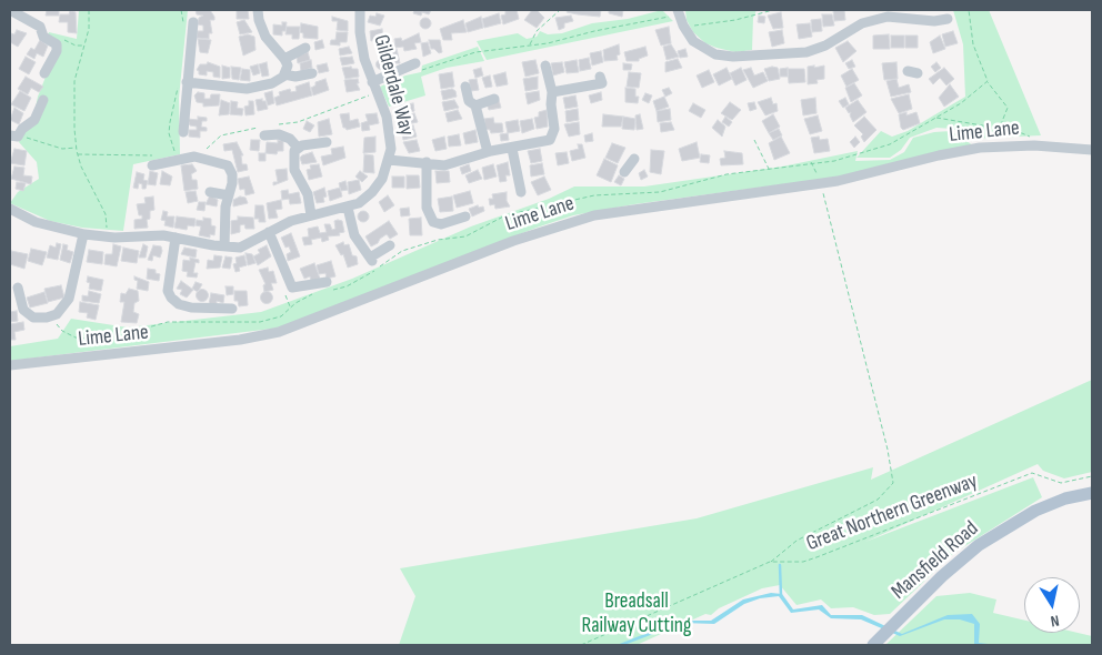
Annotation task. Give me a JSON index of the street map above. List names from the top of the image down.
{
  "streets": {
    "main road": ["Mansfield Road"],
    "street": ["Gilderdale Way", "Lime Lane"],
    "path": ["Great Northern Greenway"]
  },
  "parks": ["Breadsall Railway Cutting"],
  "north": "bottom"
}
